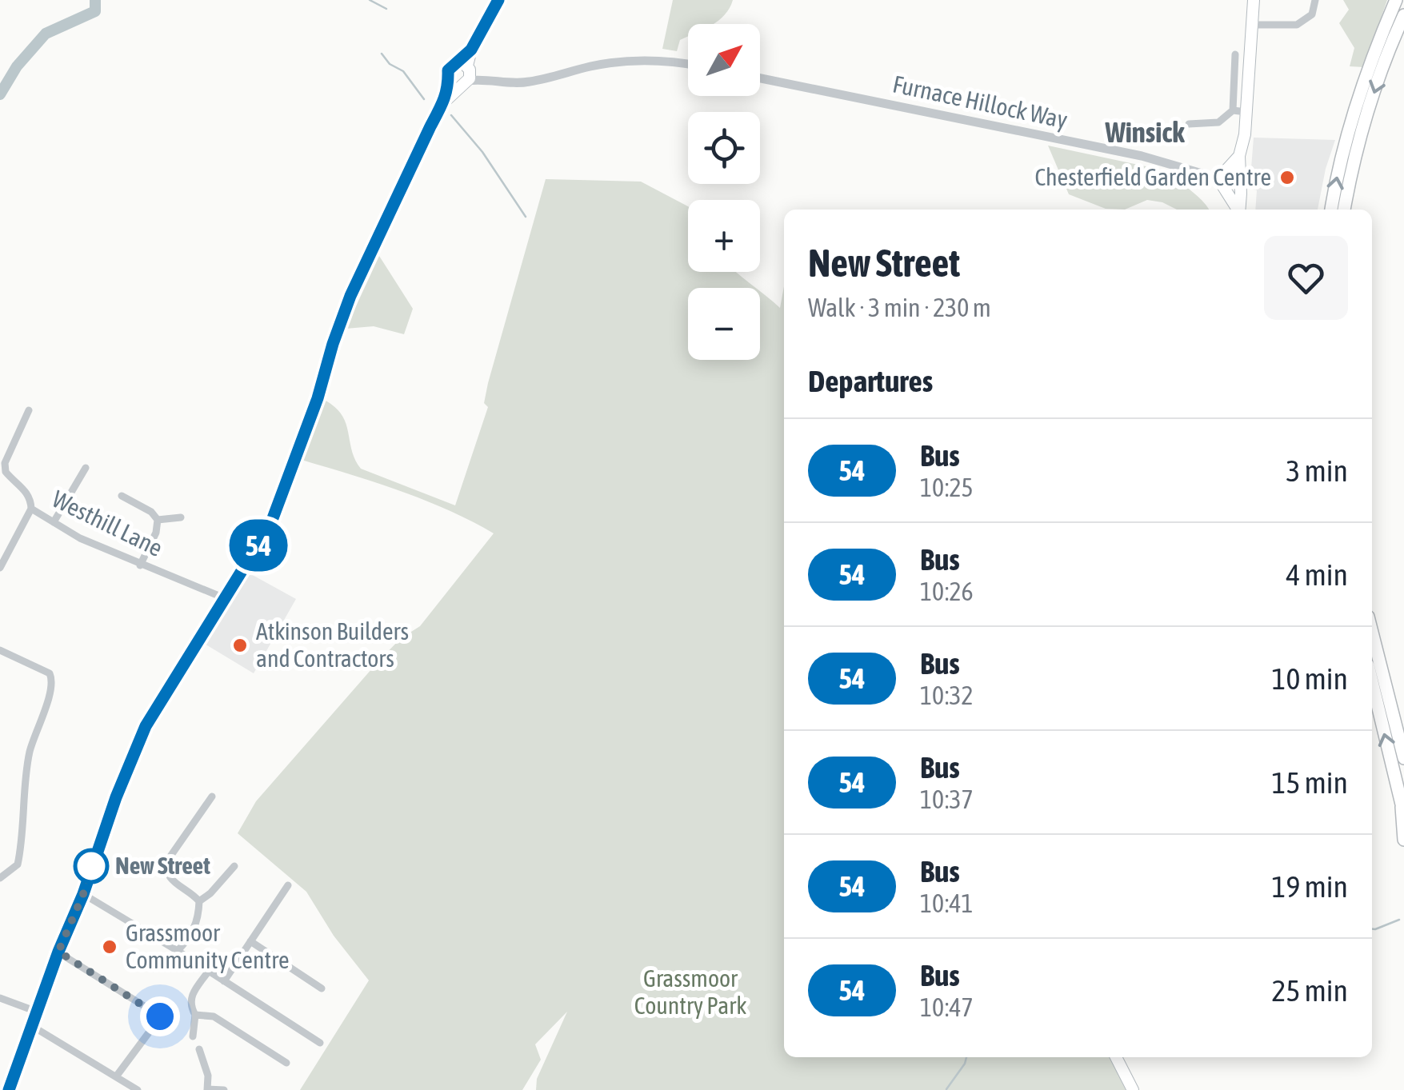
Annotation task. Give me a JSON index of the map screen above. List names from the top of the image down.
{
  "streets": {
    "street": ["Furnace Hillock Way", "Westhill Lane"]
  },
  "districts": ["Winsick"],
  "parks": ["Grassmoor Country Park"],
  "places": [
    "Chesterfield Garden Centre",
    "Atkinson Builders and Contractors",
    "New Street",
    "Grassmoor Community Centre"
  ],
  "lines": ["bus line 54"],
  "north": "top right",
  "page": {
    "on_map": "54",
    "map_buttons": ["+", "−"],
    "heading": [
      ["New Street", "Walk · 3 min · 230 m"],
      "Departures"
    ],
    "list": [
      {
        "mark": "54",
        "name": "Bus",
        "note": "10:25",
        "value": "3 min"
      },
      {
        "mark": "54",
        "name": "Bus",
        "note": "10:26",
        "value": "4 min"
      },
      {
        "mark": "54",
        "name": "Bus",
        "note": "10:32",
        "value": "10 min"
      },
      {
        "mark": "54",
        "name": "Bus",
        "note": "10:37",
        "value": "15 min"
      },
      {
        "mark": "54",
        "name": "Bus",
        "note": "10:41",
        "value": "19 min"
      },
      {
        "mark": "54",
        "name": "Bus",
        "note": "10:47",
        "value": "25 min"
      }
    ]
  }
}
